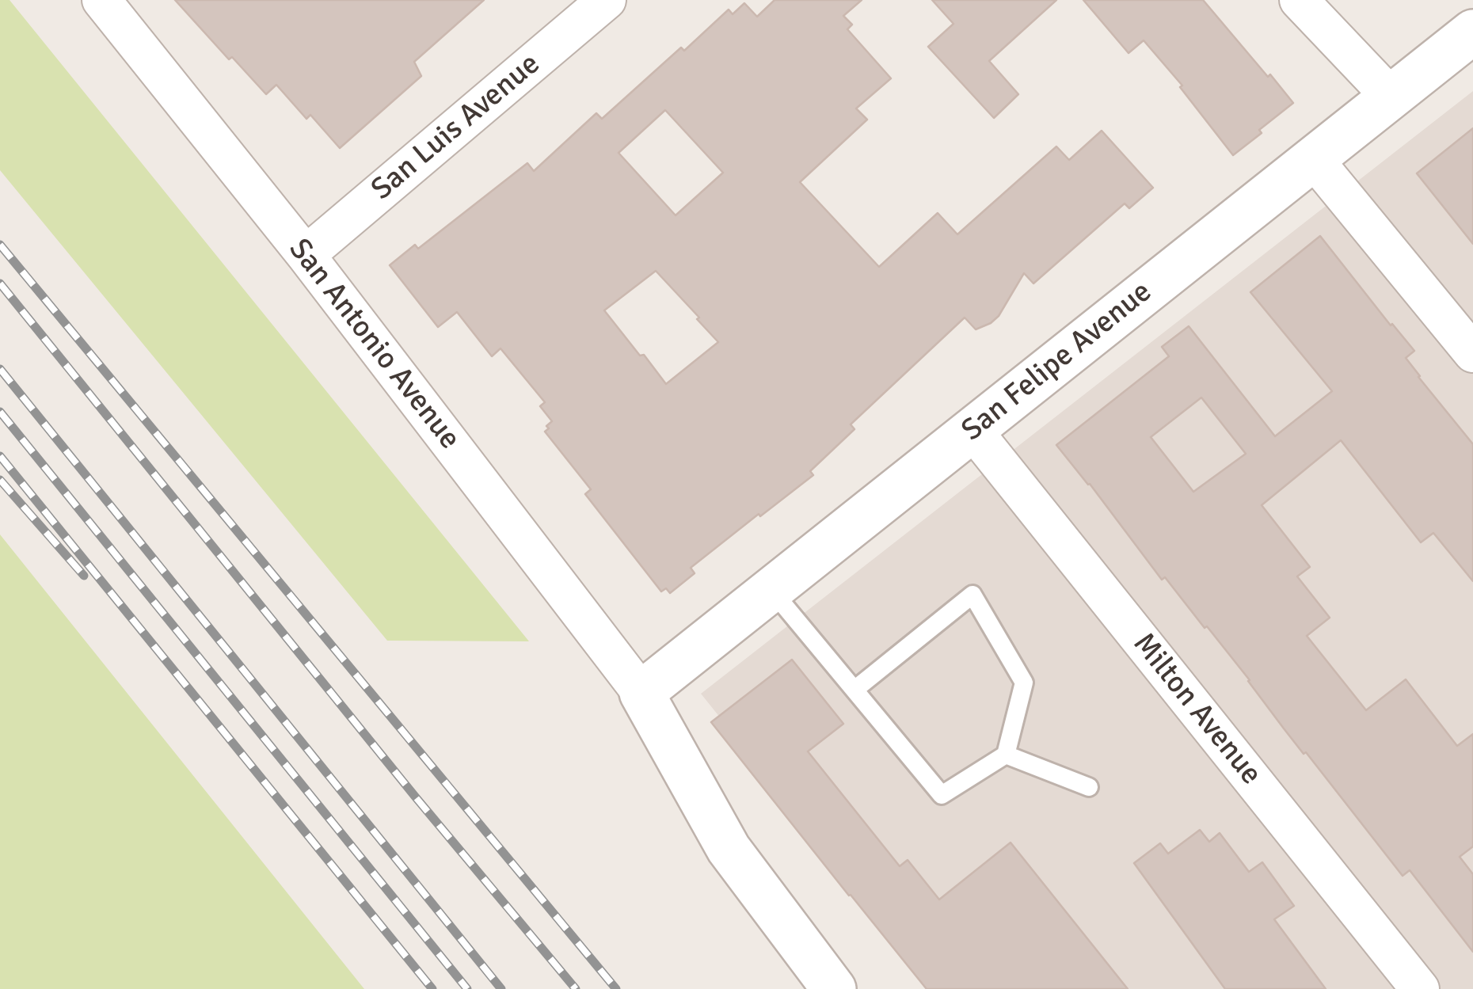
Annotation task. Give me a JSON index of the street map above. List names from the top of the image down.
{
  "streets": {
    "street": [
      "San Luis Avenue",
      "San Antonio Avenue",
      "San Felipe Avenue",
      "Milton Avenue"
    ]
  },
  "crossings": [
    ["San Luis Avenue", "San Antonio Avenue"],
    ["San Antonio Avenue", "San Felipe Avenue"],
    ["San Felipe Avenue", "Milton Avenue"]
  ]
}
